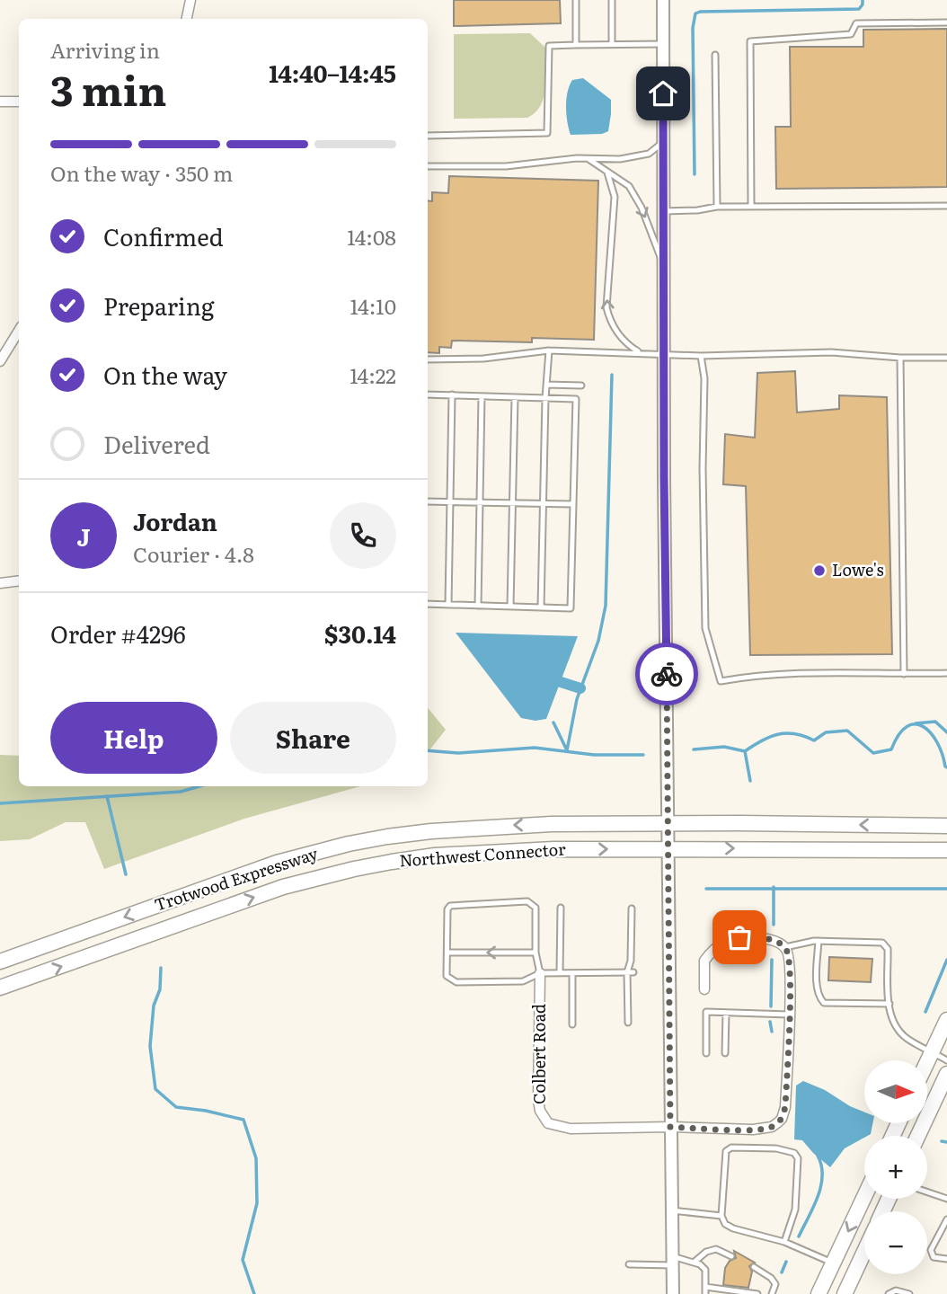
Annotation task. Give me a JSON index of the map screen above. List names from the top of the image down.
{
  "streets": {
    "main road": ["Northwest Connector", "Trotwood Expressway"],
    "street": ["Colbert Road"]
  },
  "one_way": ["Northwest Connector", "Trotwood Expressway"],
  "places": ["Lowe's"],
  "north": "right",
  "page": {
    "heading": ["3 min", "Arriving in", "14:40–14:45"],
    "panel": [
      "Jordan",
      "Courier · 4.8",
      "Order #4296",
      "$30.14"
    ],
    "bar": "On the way · 350 m",
    "list": [
      ["Confirmed", "14:08"],
      ["Preparing", "14:10"],
      ["On the way", "14:22"],
      "Delivered"
    ],
    "round": "J",
    "buttons": ["Help", "Share"],
    "map_buttons": ["+", "−"]
  }
}
